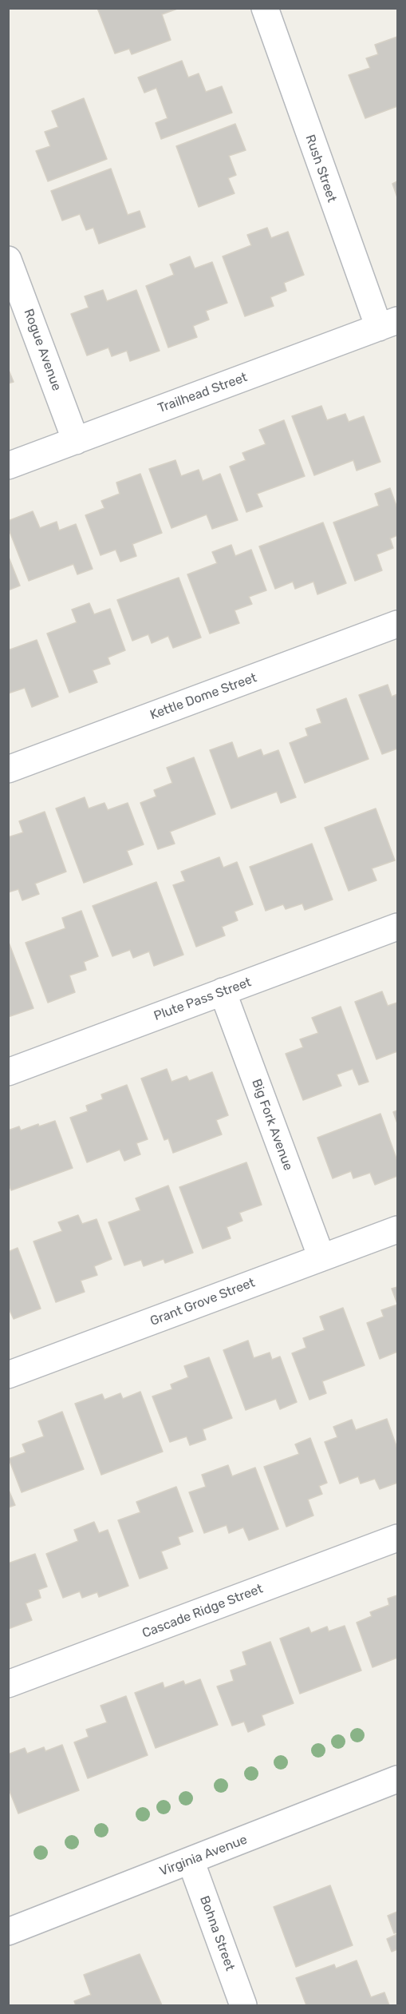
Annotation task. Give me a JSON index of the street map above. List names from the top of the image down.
{
  "streets": {
    "street": [
      "Rush Street",
      "Rogue Avenue",
      "Trailhead Street",
      "Kettle Dome Street",
      "Plute Pass Street",
      "Big Fork Avenue",
      "Grant Grove Street",
      "Cascade Ridge Street",
      "Virginia Avenue",
      "Bohna Street"
    ]
  },
  "crossings": [
    ["Rush Street", "Trailhead Street"],
    ["Rogue Avenue", "Trailhead Street"],
    ["Plute Pass Street", "Big Fork Avenue"],
    ["Big Fork Avenue", "Grant Grove Street"],
    ["Virginia Avenue", "Bohna Street"]
  ]
}
